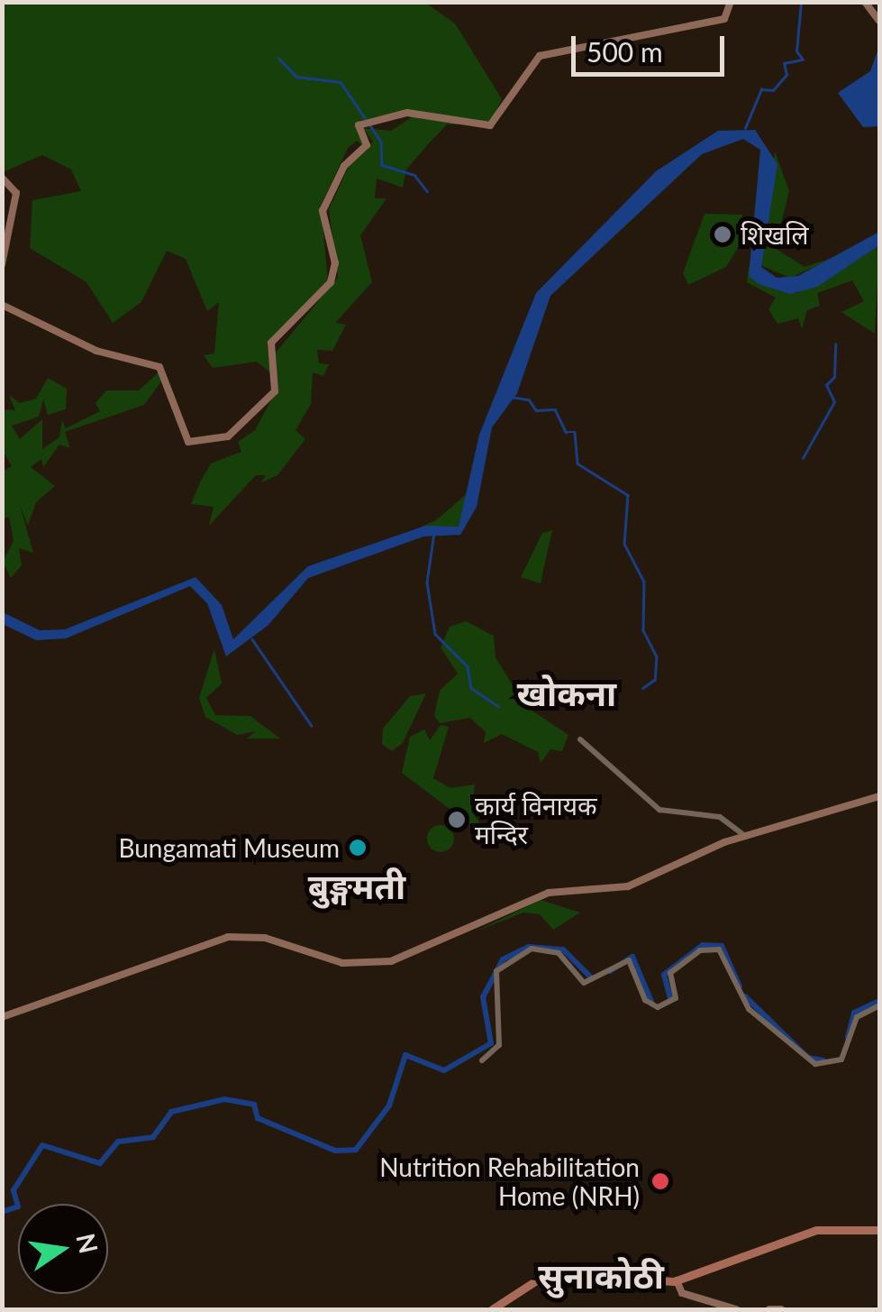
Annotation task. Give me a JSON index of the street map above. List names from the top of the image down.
{
  "districts": ["खोकना", "बुङ्गमती", "सुनाकोठी"],
  "places": [
    "शिखलि",
    "कार्य विनायक मन्दिर",
    "Bungamati Museum",
    "Nutrition Rehabilitation Home (NRH)"
  ],
  "scale_bar": "500 m",
  "north": "right"
}
